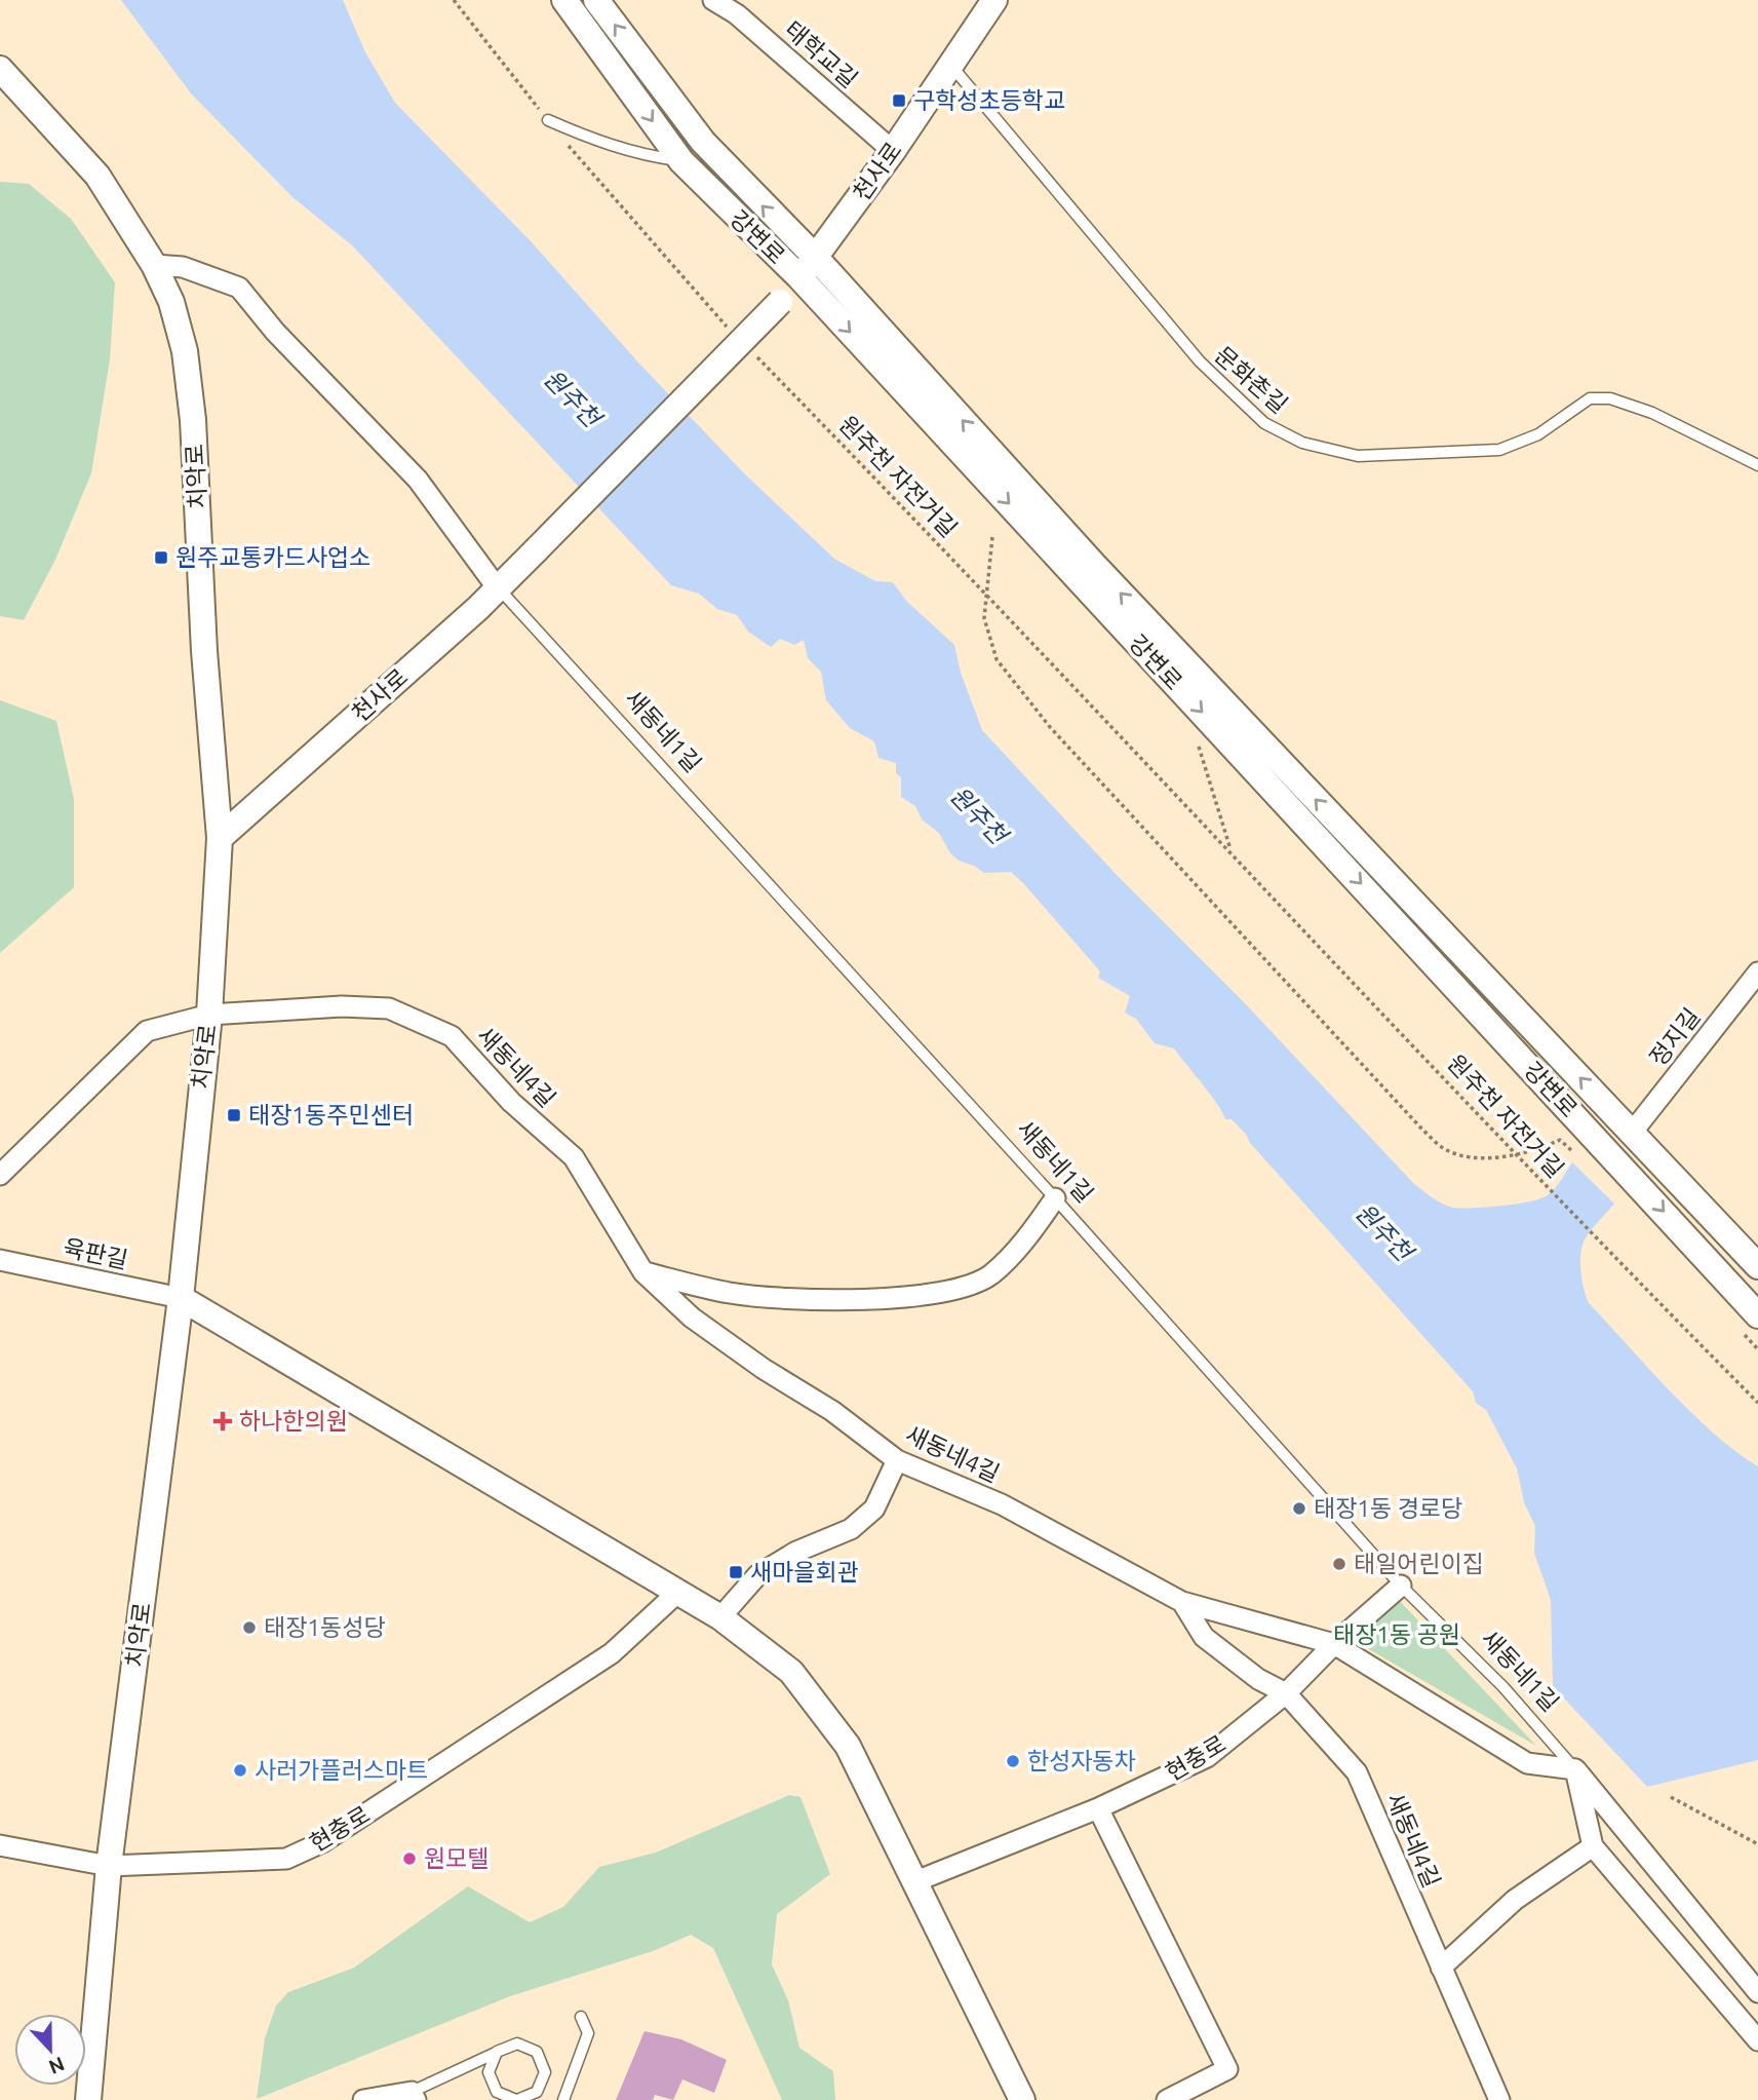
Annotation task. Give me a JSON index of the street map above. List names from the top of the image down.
{
  "streets": {
    "street": [
      "태학교길",
      "천사로",
      "강변로",
      "치악로",
      "새동네1길",
      "정지길",
      "새동네4길",
      "육판길",
      "현충로"
    ],
    "lane": ["문화촌길"],
    "path": ["원주천 자전거길"]
  },
  "crossings": [
    ["태학교길", "천사로"],
    ["천사로", "강변로"],
    ["천사로", "문화촌길"],
    ["천사로", "치악로"],
    ["천사로", "새동네1길"],
    ["강변로", "정지길"],
    ["치악로", "새동네4길"],
    ["치악로", "육판길"],
    ["치악로", "현충로"],
    ["새동네1길", "현충로"],
    ["새동네4길", "현충로"]
  ],
  "water": ["원주천"],
  "parks": ["태장1동 공원"],
  "places": {
    "transit": [
      "구학성초등학교",
      "원주교통카드사업소",
      "태장1동주민센터",
      "새마을회관"
    ],
    "health": ["하나한의원"],
    "other": [
      "태장1동 경로당",
      "태일어린이집",
      "태장1동성당",
      "한성자동차",
      "사러가플러스마트",
      "원모텔"
    ]
  },
  "north": "bottom"
}
